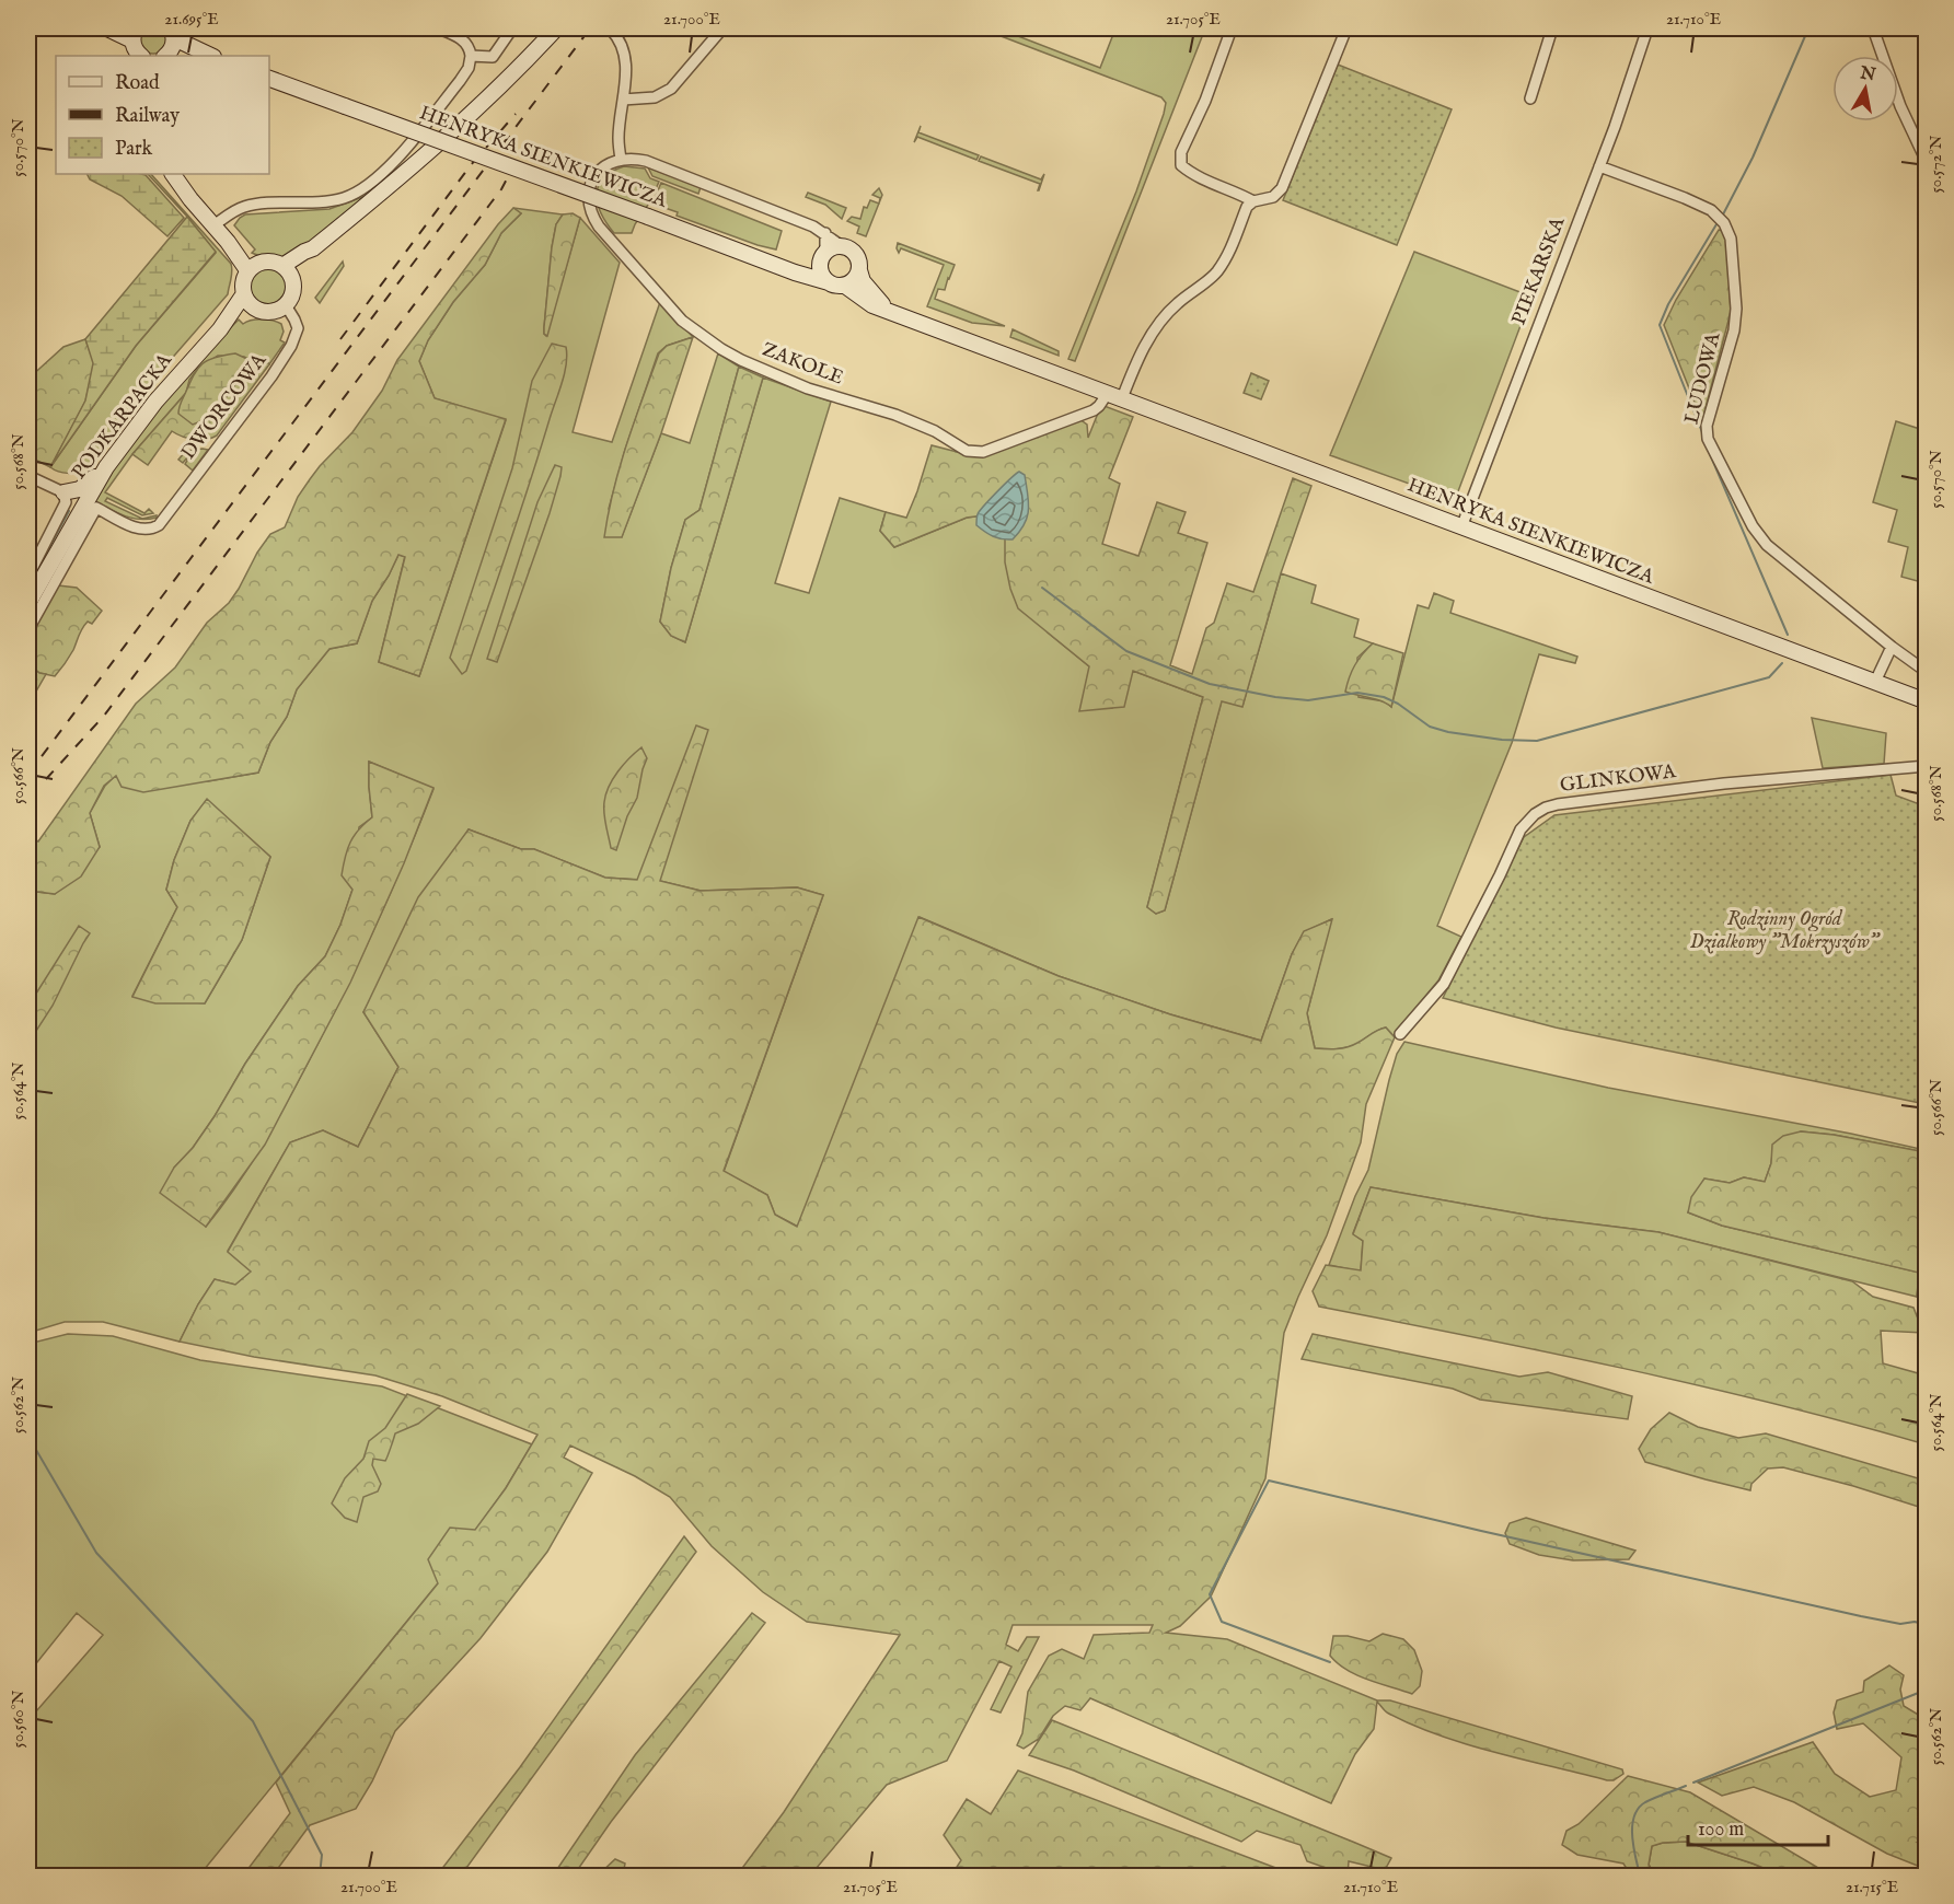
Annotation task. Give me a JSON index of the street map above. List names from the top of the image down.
{
  "streets": {
    "main road": ["HENRYKA SIENKIEWICZA", "PODKARPACKA"],
    "street": [
      "PIEKARSKA",
      "ZAKOLE",
      "LUDOWA",
      "DWORCOWA",
      "GLINKOWA"
    ]
  },
  "crossings": [
    ["HENRYKA SIENKIEWICZA", "PIEKARSKA"],
    ["HENRYKA SIENKIEWICZA", "ZAKOLE"],
    ["PIEKARSKA", "LUDOWA"],
    ["DWORCOWA", "PODKARPACKA"]
  ],
  "parks": ["Rodzinny Ogród Dzialkowy \"Mokrzyszów\""],
  "legend": ["Road", "Railway", "Park"],
  "scale_bar": "100 m",
  "north": "top",
  "coordinates": [
    "21.695°E",
    "21.700°E",
    "21.705°E",
    "21.710°E",
    "50.570°N",
    "50.572°N",
    "50.568°N",
    "50.566°N",
    "50.564°N",
    "50.562°N",
    "50.560°N",
    "21.715°E"
  ]
}
